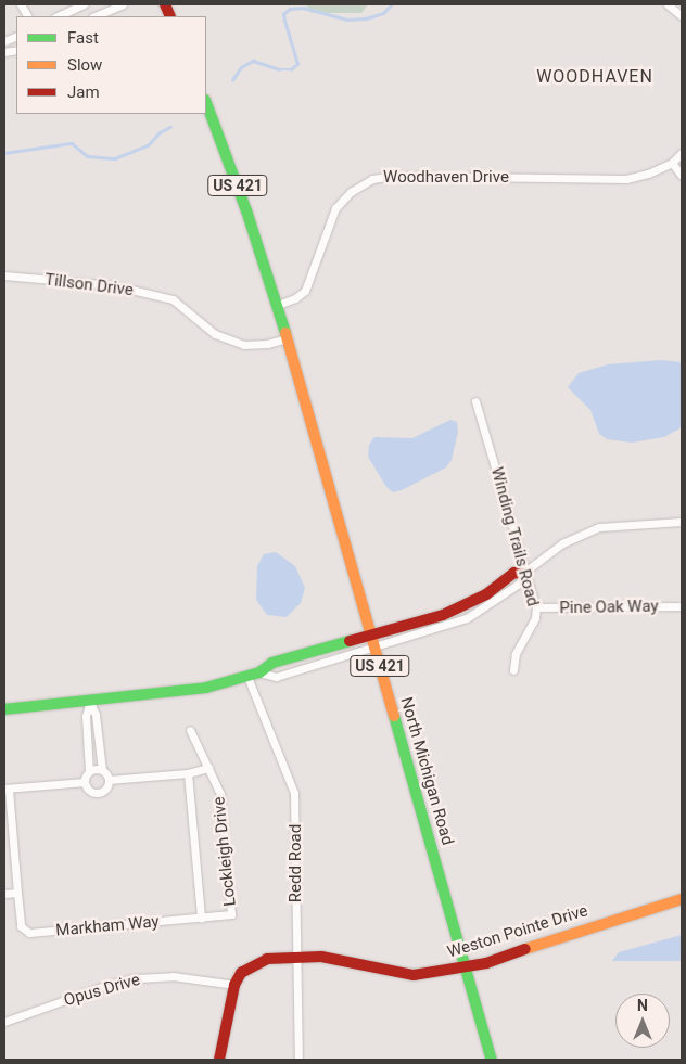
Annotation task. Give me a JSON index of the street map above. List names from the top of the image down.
{
  "streets": {
    "street": [
      "Woodhaven Drive",
      "US 421",
      "Tillson Drive",
      "Winding Trails Road",
      "Pine Oak Way",
      "North Michigan Road",
      "Lockleigh Drive",
      "Redd Road",
      "Markham Way",
      "Weston Pointe Drive",
      "Opus Drive"
    ]
  },
  "crossings": [
    ["Woodhaven Drive", "North Michigan Road"],
    ["Tillson Drive", "North Michigan Road"],
    ["Winding Trails Road", "Pine Oak Way"],
    ["North Michigan Road", "Weston Pointe Drive"],
    ["Lockleigh Drive", "Markham Way"],
    ["Redd Road", "Weston Pointe Drive"],
    ["Weston Pointe Drive", "Opus Drive"]
  ],
  "districts": ["WOODHAVEN"],
  "legend": ["Fast", "Slow", "Jam"],
  "north": "top"
}
